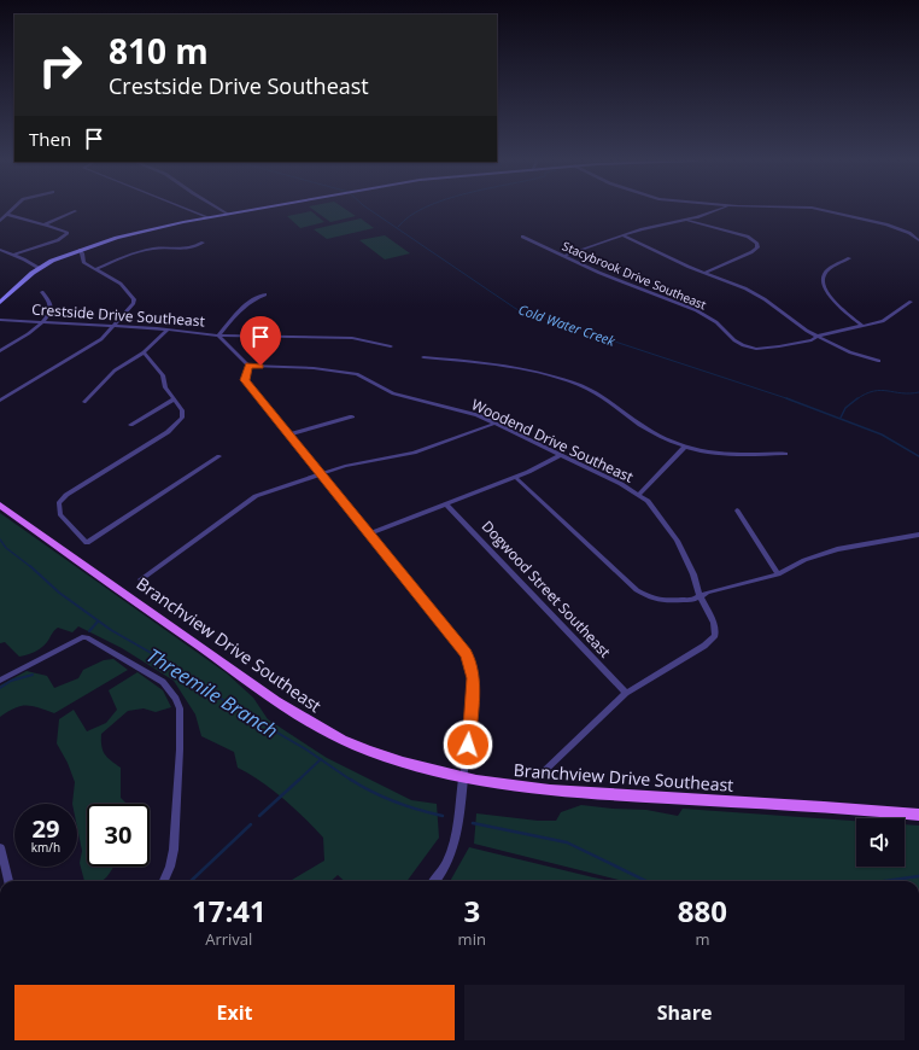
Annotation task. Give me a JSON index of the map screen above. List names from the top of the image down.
{
  "streets": {
    "main road": ["Branchview Drive Southeast"],
    "street": [
      "Stacybrook Drive Southeast",
      "Crestside Drive Southeast",
      "Woodend Drive Southeast",
      "Dogwood Street Southeast"
    ]
  },
  "crossings": [
    ["Crestside Drive Southeast", "Woodend Drive Southeast"],
    ["Woodend Drive Southeast", "Dogwood Street Southeast"]
  ],
  "water": ["Cold Water Creek", "Threemile Branch"],
  "page": {
    "turn": ["810 m", "Crestside Drive Southeast"],
    "then": "Then",
    "speed": "29 km/h",
    "limit": "30",
    "eta": [
      "17:41",
      "Arrival",
      "3",
      "min",
      "880",
      "m"
    ],
    "buttons": ["Exit", "Share"]
  }
}
